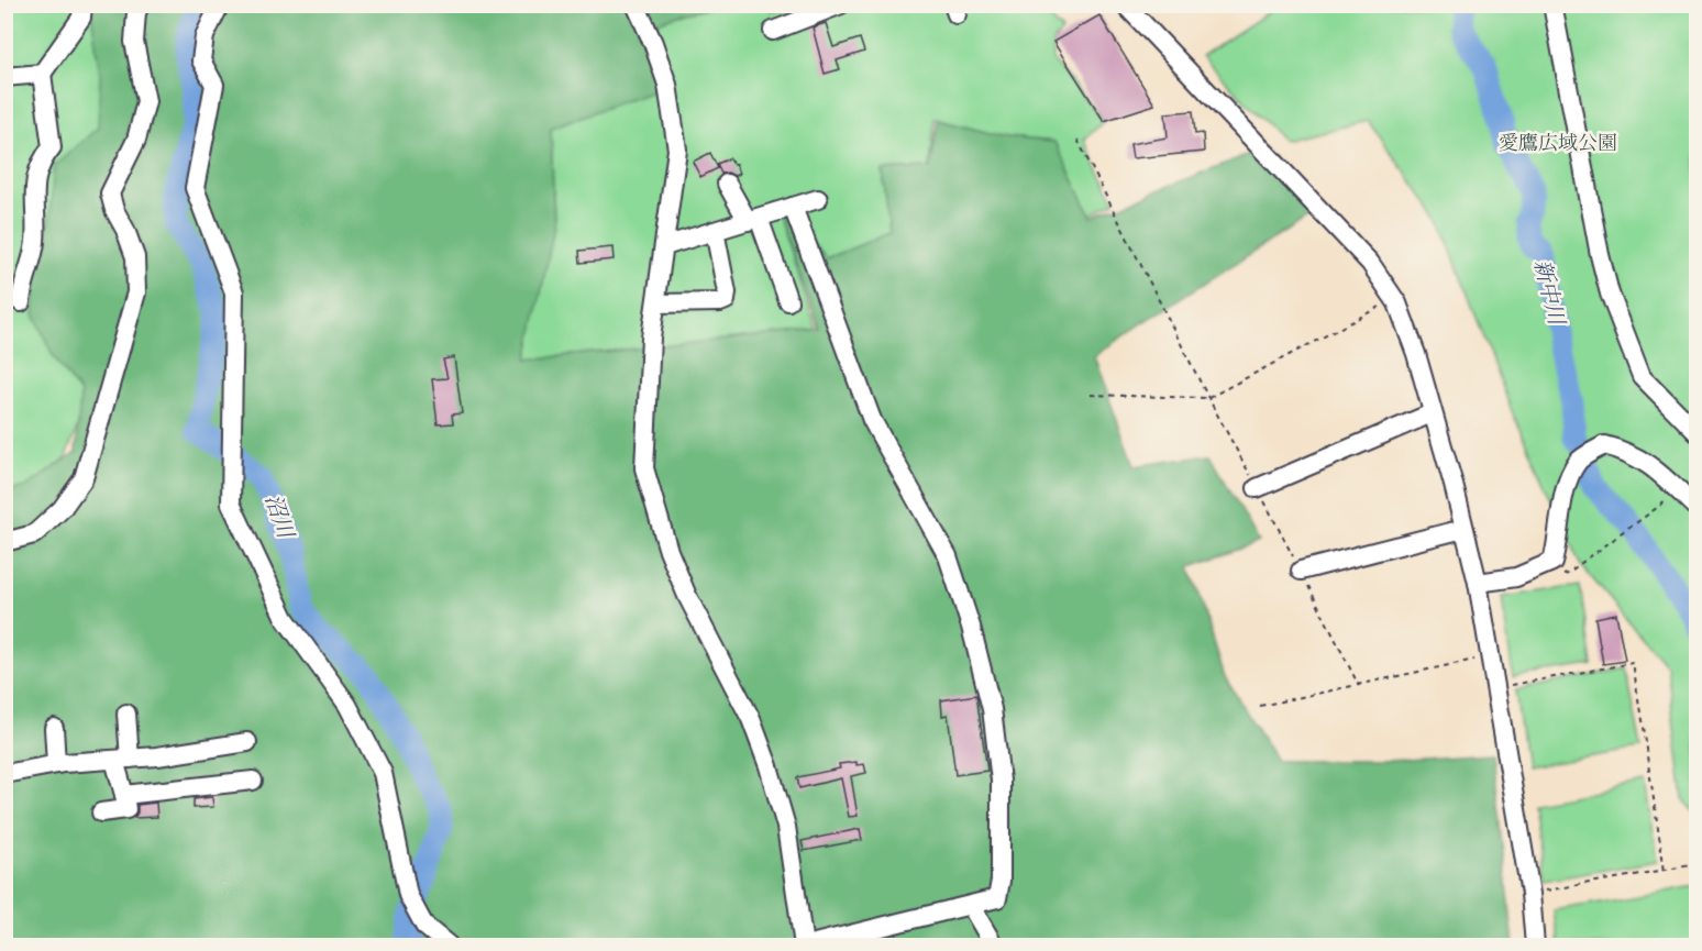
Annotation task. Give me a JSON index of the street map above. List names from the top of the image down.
{
  "water": ["新中川", "沼川"],
  "parks": ["愛鷹広域公園"]
}
